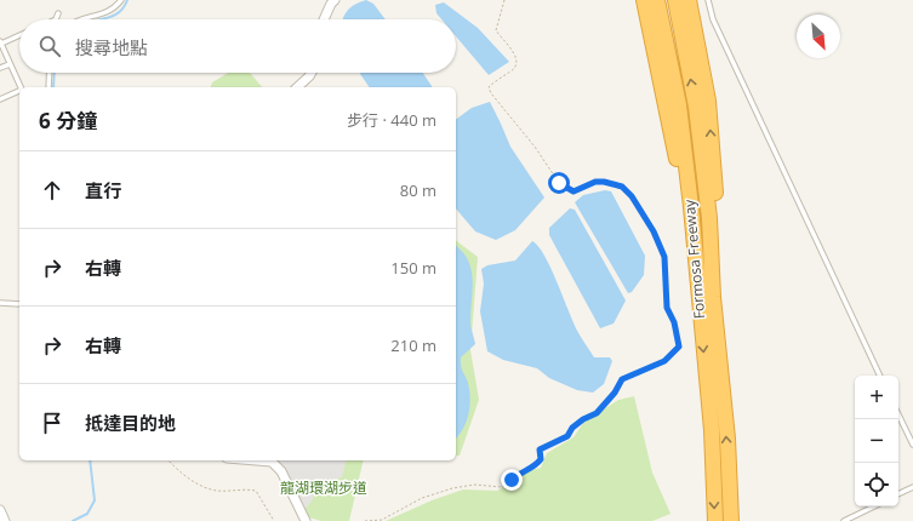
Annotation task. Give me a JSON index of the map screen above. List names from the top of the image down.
{
  "streets": {
    "highway": ["Formosa Freeway"]
  },
  "parks": ["龍湖環湖步道"],
  "north": "bottom right",
  "page": {
    "search": "搜尋地點",
    "heading": ["6 分鐘", "步行 · 440 m"],
    "list": [
      ["直行", "80 m"],
      ["右轉", "150 m"],
      ["右轉", "210 m"],
      "抵達目的地"
    ],
    "map_buttons": ["+", "−"]
  }
}
